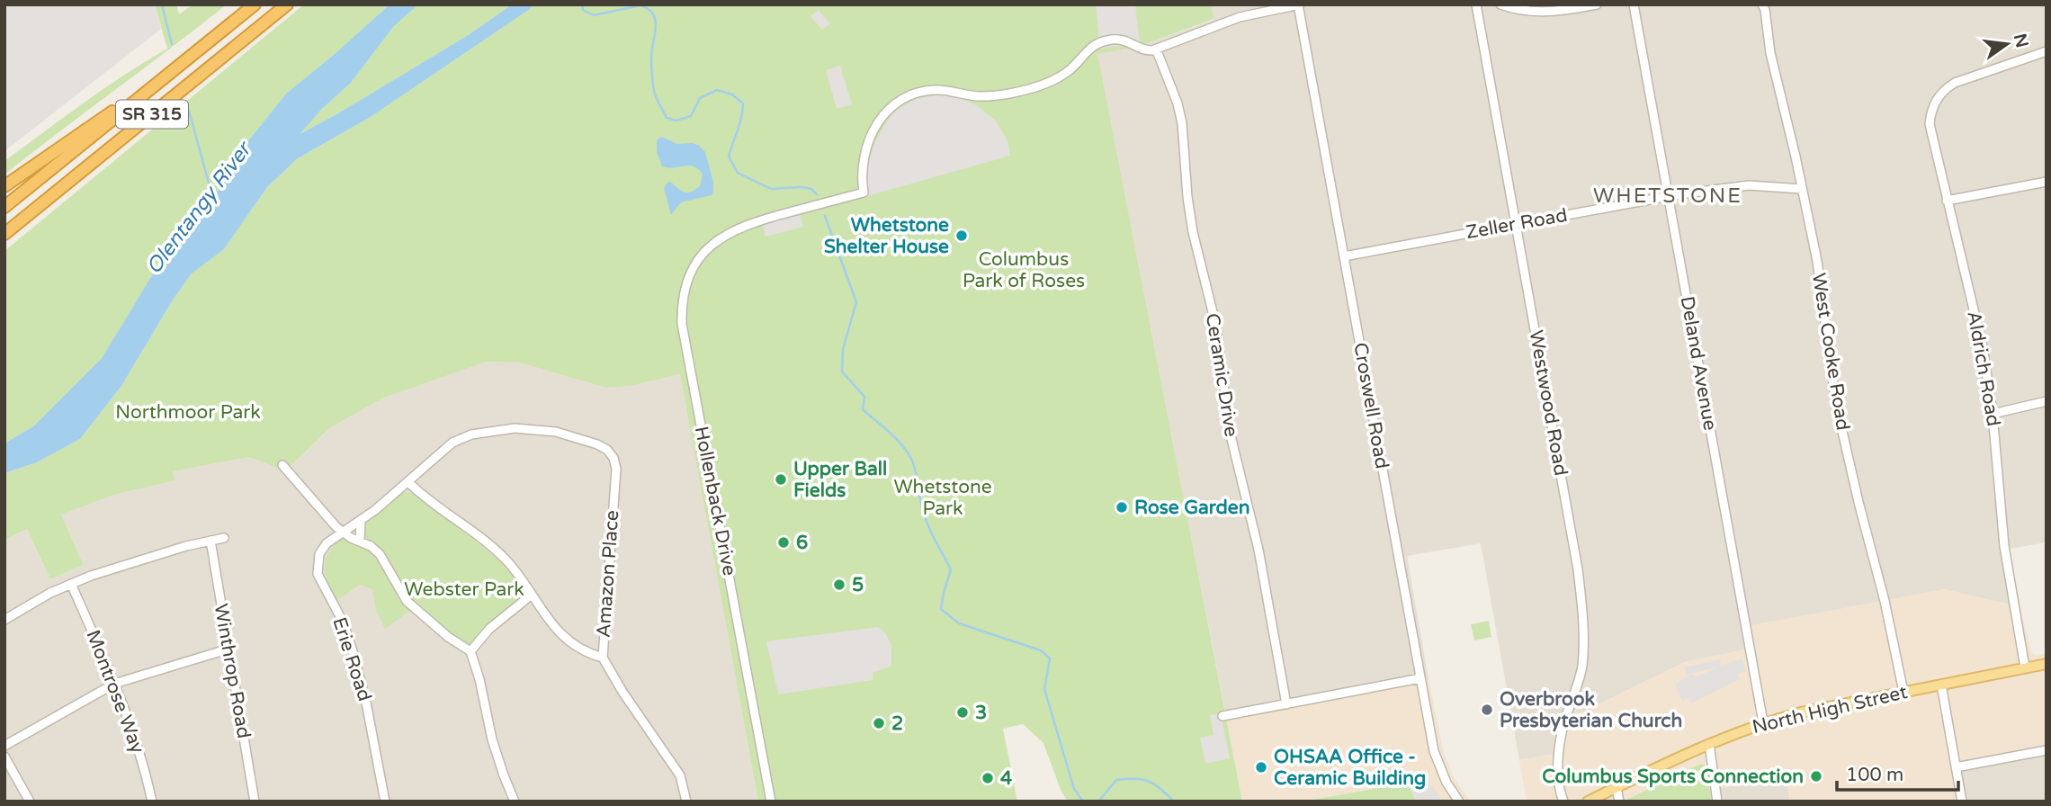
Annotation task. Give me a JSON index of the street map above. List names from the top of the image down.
{
  "streets": {
    "highway": ["SR 315"],
    "main road": ["North High Street"],
    "street": [
      "Zeller Road",
      "West Cooke Road",
      "Deland Avenue",
      "Aldrich Road",
      "Ceramic Drive",
      "Westwood Road",
      "Croswell Road",
      "Hollenback Drive",
      "Amazon Place",
      "Erie Road",
      "Winthrop Road",
      "Montrose Way"
    ]
  },
  "crossings": [
    ["Zeller Road", "West Cooke Road"],
    ["Zeller Road", "Deland Avenue"],
    ["Zeller Road", "Westwood Road"],
    ["Zeller Road", "Croswell Road"],
    ["West Cooke Road", "North High Street"],
    ["Deland Avenue", "North High Street"],
    ["Aldrich Road", "North High Street"],
    ["Ceramic Drive", "Hollenback Drive"],
    ["Amazon Place", "Erie Road"]
  ],
  "districts": ["WHETSTONE"],
  "water": ["Olentangy River"],
  "parks": [
    "Columbus Park of Roses",
    "Northmoor Park",
    "Whetstone Park",
    "Webster Park"
  ],
  "places": [
    "Whetstone Shelter House",
    "Upper Ball Fields",
    "Rose Garden",
    "6",
    "5",
    "Overbrook Presbyterian Church",
    "3",
    "2",
    "OHSAA Office - Ceramic Building",
    "Columbus Sports Connection",
    "4"
  ],
  "scale_bar": "100 m",
  "north": "right"
}
